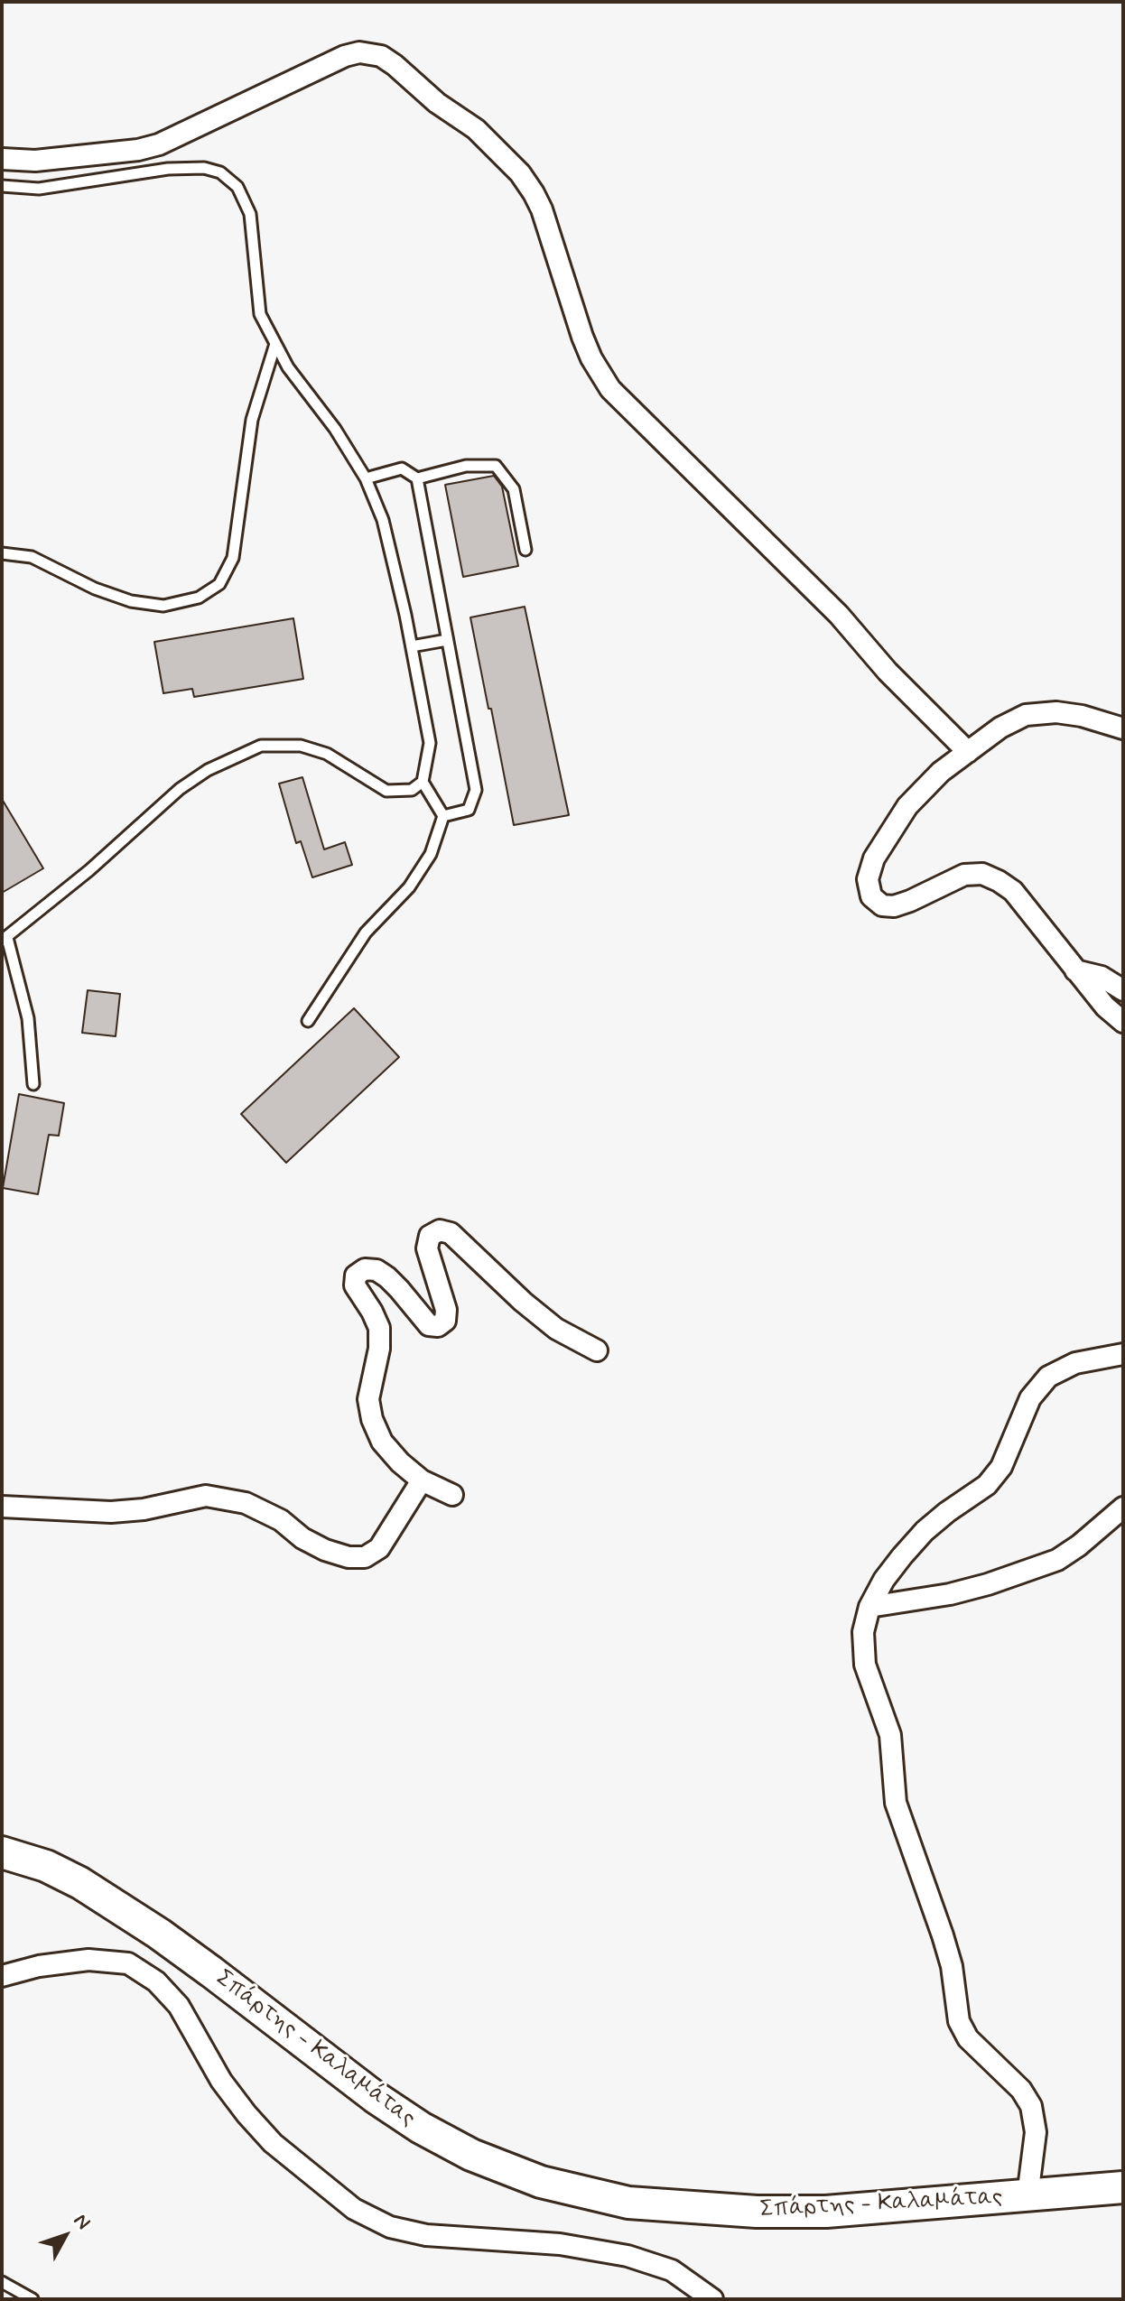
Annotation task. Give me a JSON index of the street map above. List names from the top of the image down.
{
  "streets": {
    "main road": ["Σπάρτης - Καλαμάτας"]
  },
  "north": "top right"
}
